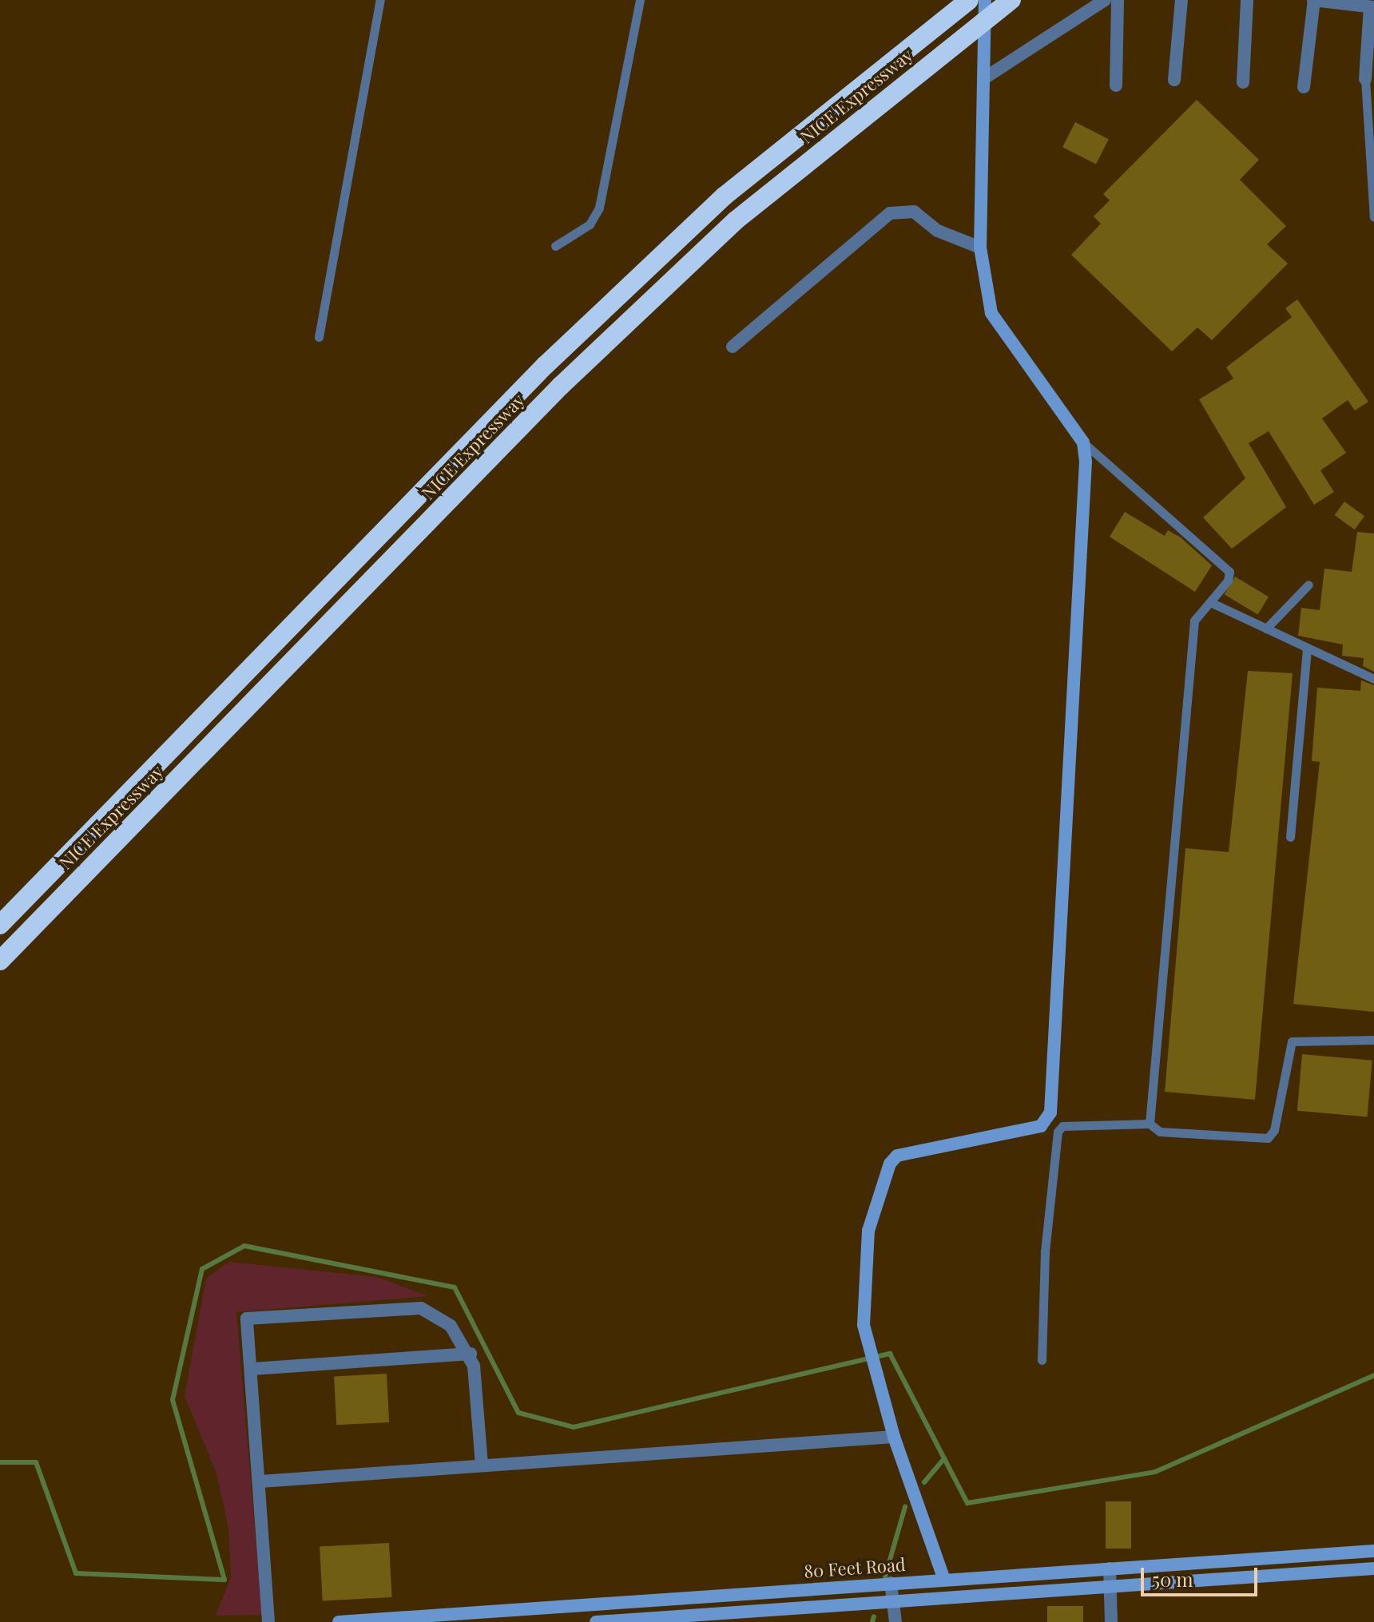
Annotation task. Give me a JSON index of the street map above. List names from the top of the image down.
{
  "streets": {
    "highway": ["NICE Expressway"],
    "main road": ["80 Feet Road"]
  },
  "scale_bar": "50 m"
}
